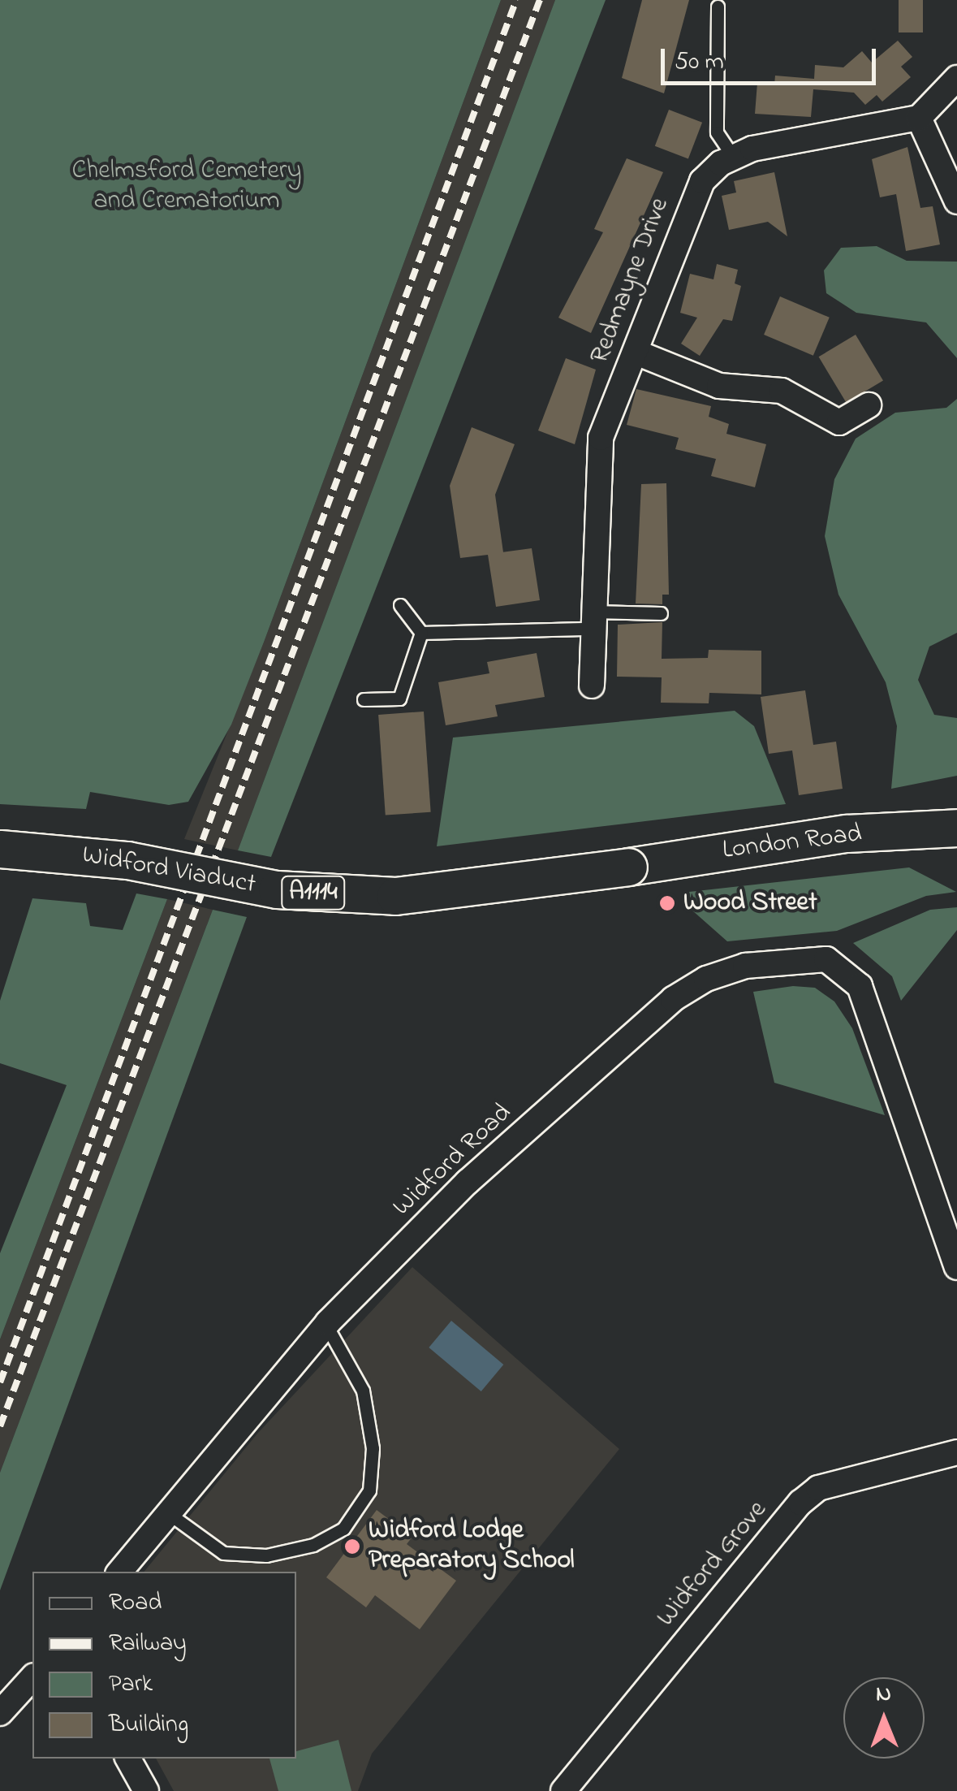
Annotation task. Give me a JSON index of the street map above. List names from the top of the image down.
{
  "streets": {
    "main road": ["London Road", "Widford Viaduct", "A1114"],
    "street": ["Redmayne Drive", "Widford Road", "Widford Grove"]
  },
  "crossings": [
    ["London Road", "Widford Viaduct"]
  ],
  "parks": ["Chelmsford Cemetery and Crematorium"],
  "places": ["Wood Street", "Widford Lodge Preparatory School"],
  "legend": [
    "Road",
    "Railway",
    "Park",
    "Building"
  ],
  "scale_bar": "50 m",
  "north": "top"
}
